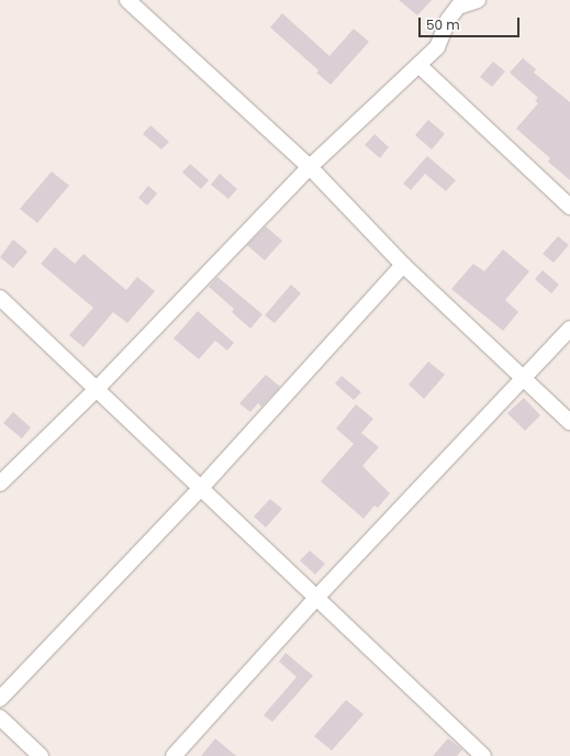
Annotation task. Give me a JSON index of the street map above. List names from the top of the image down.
{
  "scale_bar": "50 m"
}
